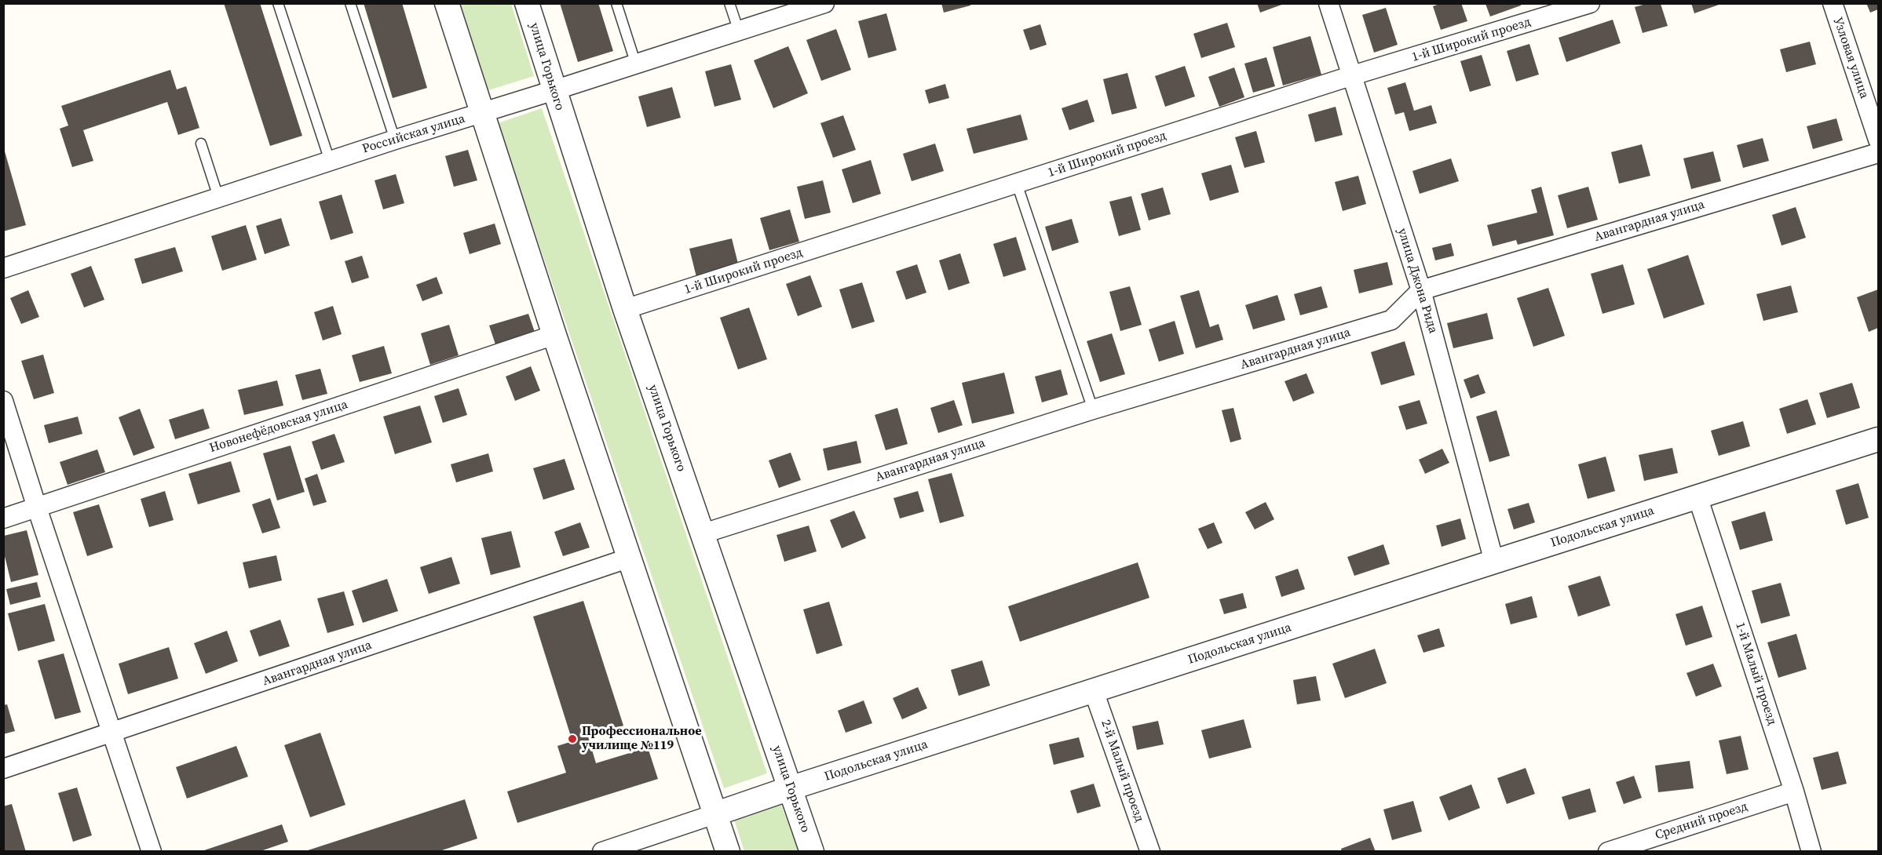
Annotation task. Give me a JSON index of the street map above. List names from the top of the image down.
{
  "streets": {
    "street": [
      "1-й Широкий проезд",
      "Узловая улица",
      "улица Горького",
      "Российская улица",
      "Авангардная улица",
      "улица Джона Рида",
      "Новонефёдовская улица",
      "Подольская улица",
      "1-й Малый проезд",
      "2-й Малый проезд",
      "Средний проезд"
    ]
  },
  "crossings": [
    ["1-й Широкий проезд", "улица Горького"],
    ["1-й Широкий проезд", "улица Джона Рида"],
    ["улица Горького", "Российская улица"],
    ["улица Горького", "Авангардная улица"],
    ["улица Горького", "Подольская улица"],
    ["Авангардная улица", "улица Джона Рида"],
    ["улица Джона Рида", "Подольская улица"],
    ["Подольская улица", "1-й Малый проезд"],
    ["Подольская улица", "2-й Малый проезд"],
    ["1-й Малый проезд", "Средний проезд"]
  ],
  "places": ["Профессиональное училище №119"]
}
